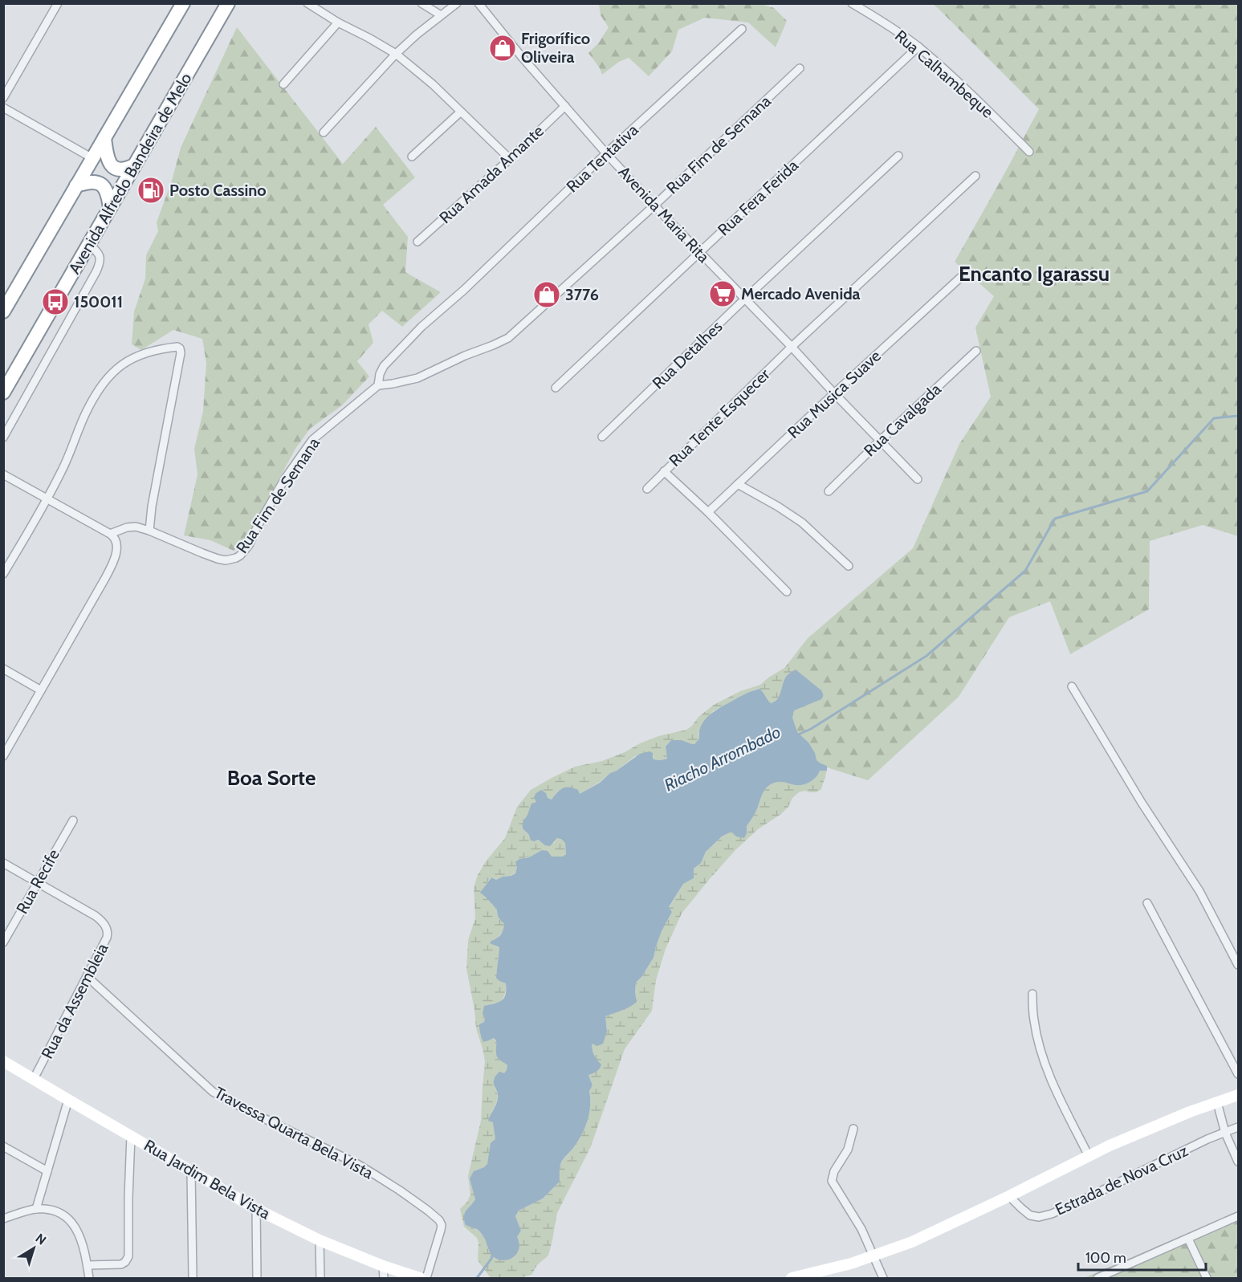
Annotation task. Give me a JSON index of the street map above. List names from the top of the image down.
{
  "streets": {
    "highway": ["Avenida Alfredo Bandeira de Melo"],
    "main road": ["Rua Jardim Bela Vista"],
    "street": [
      "Rua Calhambeque",
      "Rua Fim de Semana",
      "Rua Tentativa",
      "Rua Amada Amante",
      "Rua Fera Ferida",
      "Avenida Maria Rita",
      "Rua Detalhes",
      "Rua Musica Suave",
      "Rua Tente Esquecer",
      "Rua Cavalgada",
      "Rua Recife",
      "Rua da Assembleia",
      "Travessa Quarta Bela Vista",
      "Estrada de Nova Cruz"
    ]
  },
  "crossings": [
    ["Rua Calhambeque", "Rua Fera Ferida"],
    ["Rua Fim de Semana", "Rua Tentativa"],
    ["Rua Fim de Semana", "Avenida Maria Rita"],
    ["Rua Tentativa", "Avenida Maria Rita"],
    ["Rua Amada Amante", "Avenida Maria Rita"],
    ["Rua Fera Ferida", "Avenida Maria Rita"],
    ["Avenida Maria Rita", "Rua Detalhes"],
    ["Avenida Maria Rita", "Rua Musica Suave"],
    ["Avenida Maria Rita", "Rua Tente Esquecer"],
    ["Avenida Maria Rita", "Rua Cavalgada"],
    ["Rua Recife", "Rua da Assembleia"],
    ["Rua da Assembleia", "Travessa Quarta Bela Vista"],
    ["Rua da Assembleia", "Rua Jardim Bela Vista"]
  ],
  "districts": ["Encanto Igarassu", "Boa Sorte"],
  "water": ["Riacho Arrombado"],
  "places": {
    "shop": ["Frigorífico Oliveira", "3776"],
    "fuel station": ["Posto Cassino"],
    "supermarket": ["Mercado Avenida"],
    "bus stop": ["150011"]
  },
  "scale_bar": "100 m",
  "north": "top right"
}
